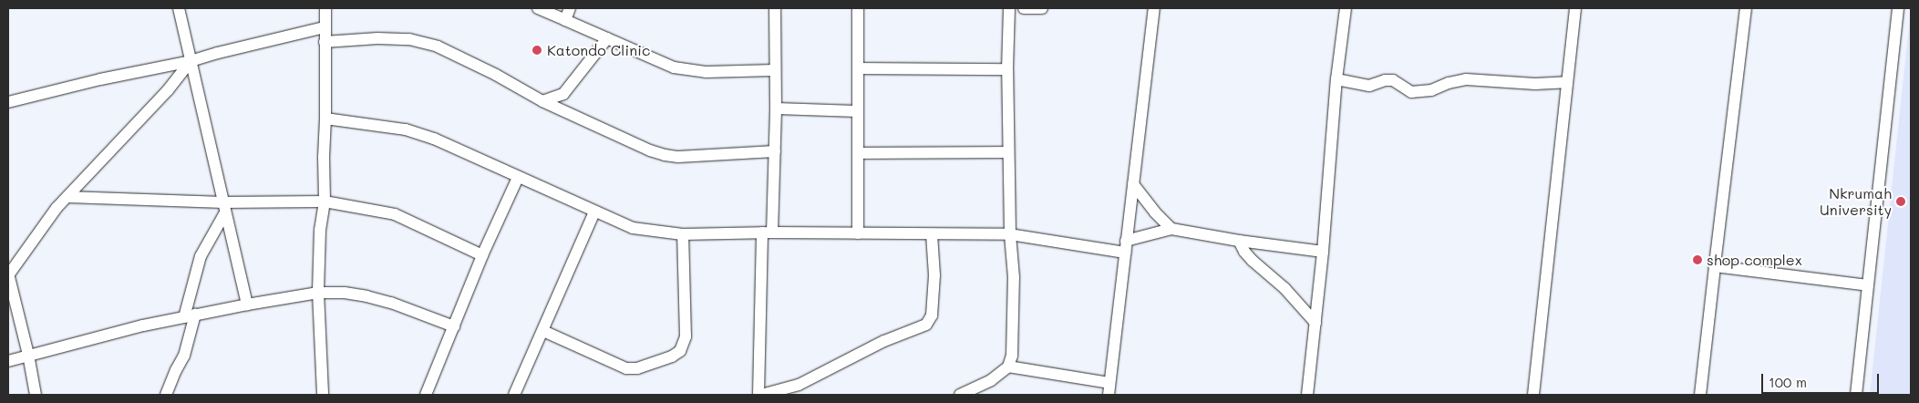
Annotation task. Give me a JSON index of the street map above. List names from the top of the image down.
{
  "places": ["Katondo Clinic", "Nkrumah University", "shop complex"],
  "scale_bar": "100 m"
}
